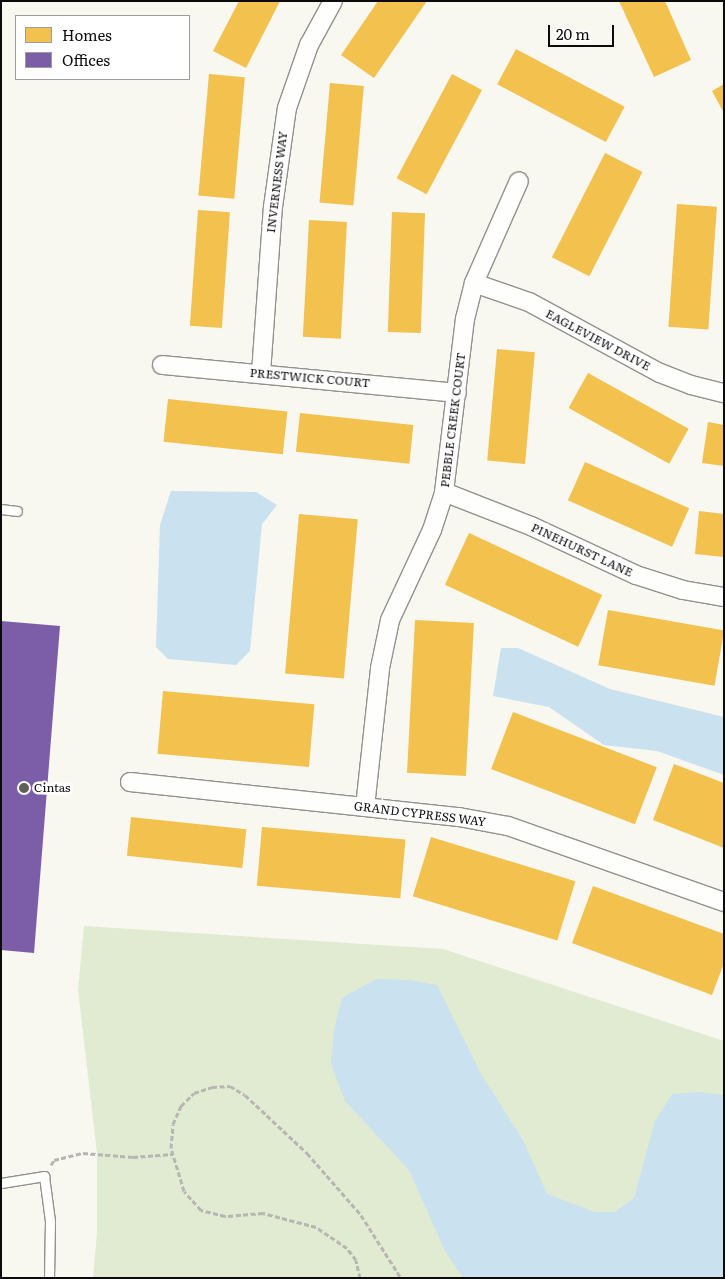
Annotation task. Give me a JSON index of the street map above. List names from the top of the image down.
{
  "streets": {
    "street": [
      "INVERNESS WAY",
      "EAGLEVIEW DRIVE",
      "PRESTWICK COURT",
      "PEBBLE CREEK COURT",
      "PINEHURST LANE",
      "GRAND CYPRESS WAY"
    ]
  },
  "crossings": [
    ["INVERNESS WAY", "PRESTWICK COURT"],
    ["EAGLEVIEW DRIVE", "PEBBLE CREEK COURT"],
    ["PRESTWICK COURT", "PEBBLE CREEK COURT"],
    ["PEBBLE CREEK COURT", "PINEHURST LANE"],
    ["PEBBLE CREEK COURT", "GRAND CYPRESS WAY"]
  ],
  "places": ["Cintas"],
  "legend": ["Homes", "Offices"],
  "scale_bar": "20 m"
}
